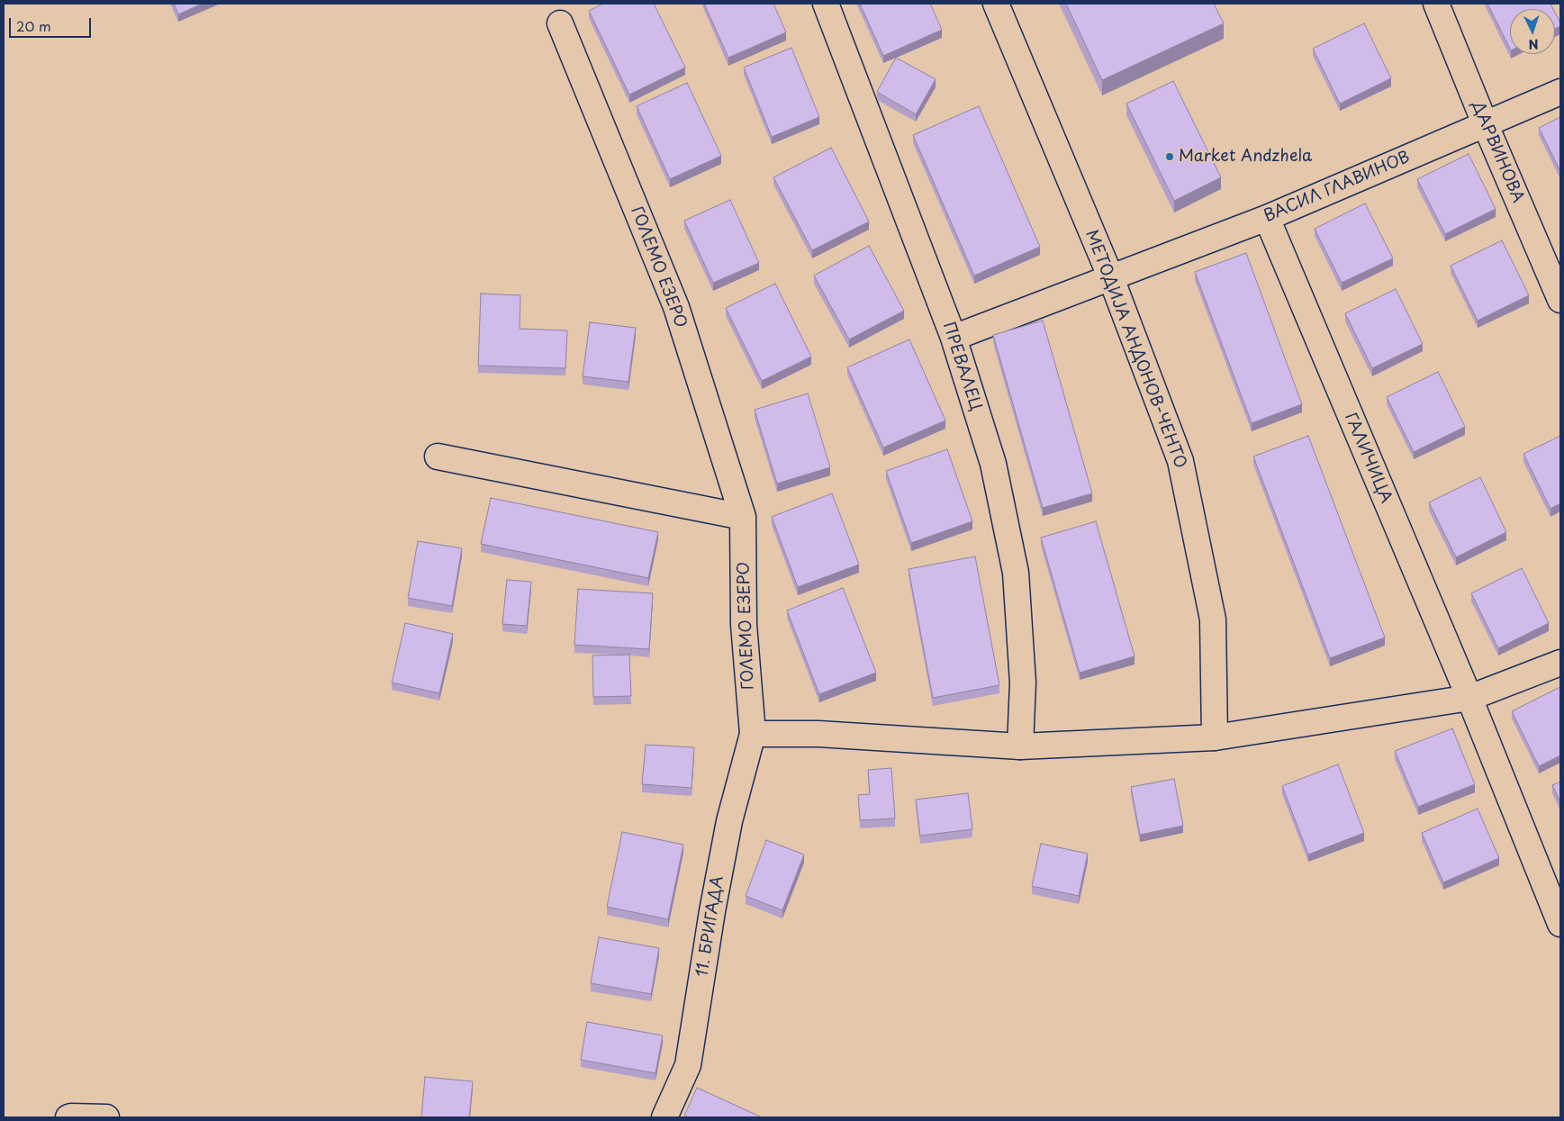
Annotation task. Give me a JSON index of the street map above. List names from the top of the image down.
{
  "streets": {
    "street": [
      "ДАРВИНОВА",
      "ВАСИЛ ГЛАВИНОВ",
      "ГОЛЕМО ЕЗЕРО",
      "МЕТОДИЈА АНДОНОВ-ЧЕНТО",
      "ПРЕВАЛЕЦ",
      "ГАЛИЧИЦА",
      "11. БРИГАДА"
    ]
  },
  "crossings": [
    ["ДАРВИНОВА", "ВАСИЛ ГЛАВИНОВ"],
    ["ВАСИЛ ГЛАВИНОВ", "МЕТОДИЈА АНДОНОВ-ЧЕНТО"],
    ["ВАСИЛ ГЛАВИНОВ", "ПРЕВАЛЕЦ"],
    ["ВАСИЛ ГЛАВИНОВ", "ГАЛИЧИЦА"],
    ["ГОЛЕМО ЕЗЕРО", "11. БРИГАДА"]
  ],
  "places": ["Market Andzhela"],
  "scale_bar": "20 m",
  "north": "bottom"
}
